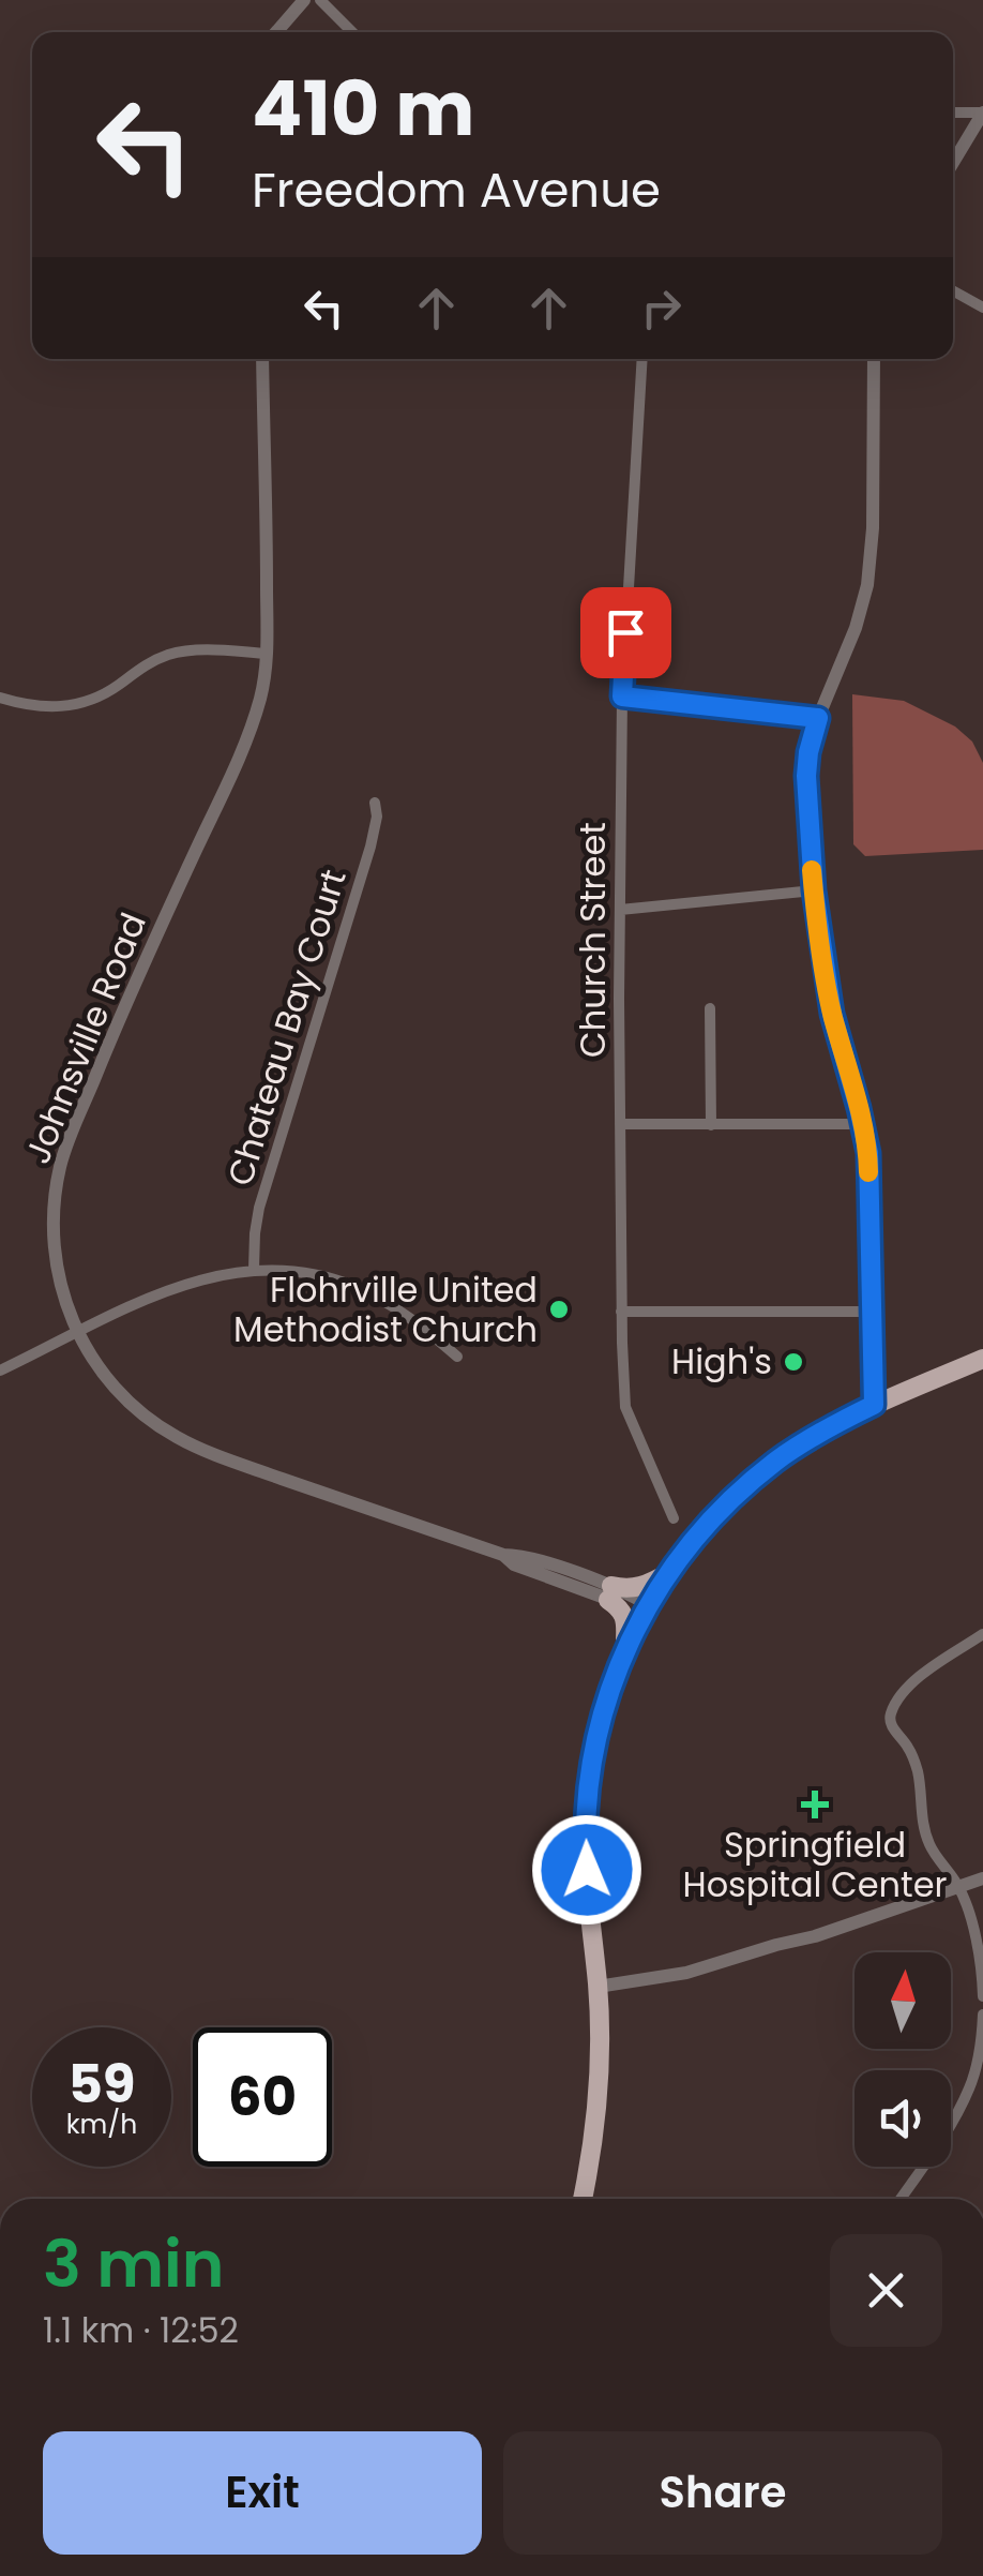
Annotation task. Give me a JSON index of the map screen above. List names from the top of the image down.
{
  "streets": {
    "street": ["Church Street", "Chateau Bay Court", "Johnsville Road"]
  },
  "places": {
    "other": ["Flohrville United Methodist Church", "High's"],
    "health": ["Springfield Hospital Center"]
  },
  "north": "top",
  "page": {
    "turn": ["410 m", "Freedom Avenue"],
    "speed": "59 km/h",
    "limit": "60",
    "heading": ["3 min", "1.1 km · 12:52"],
    "buttons": ["Exit", "Share"]
  }
}
